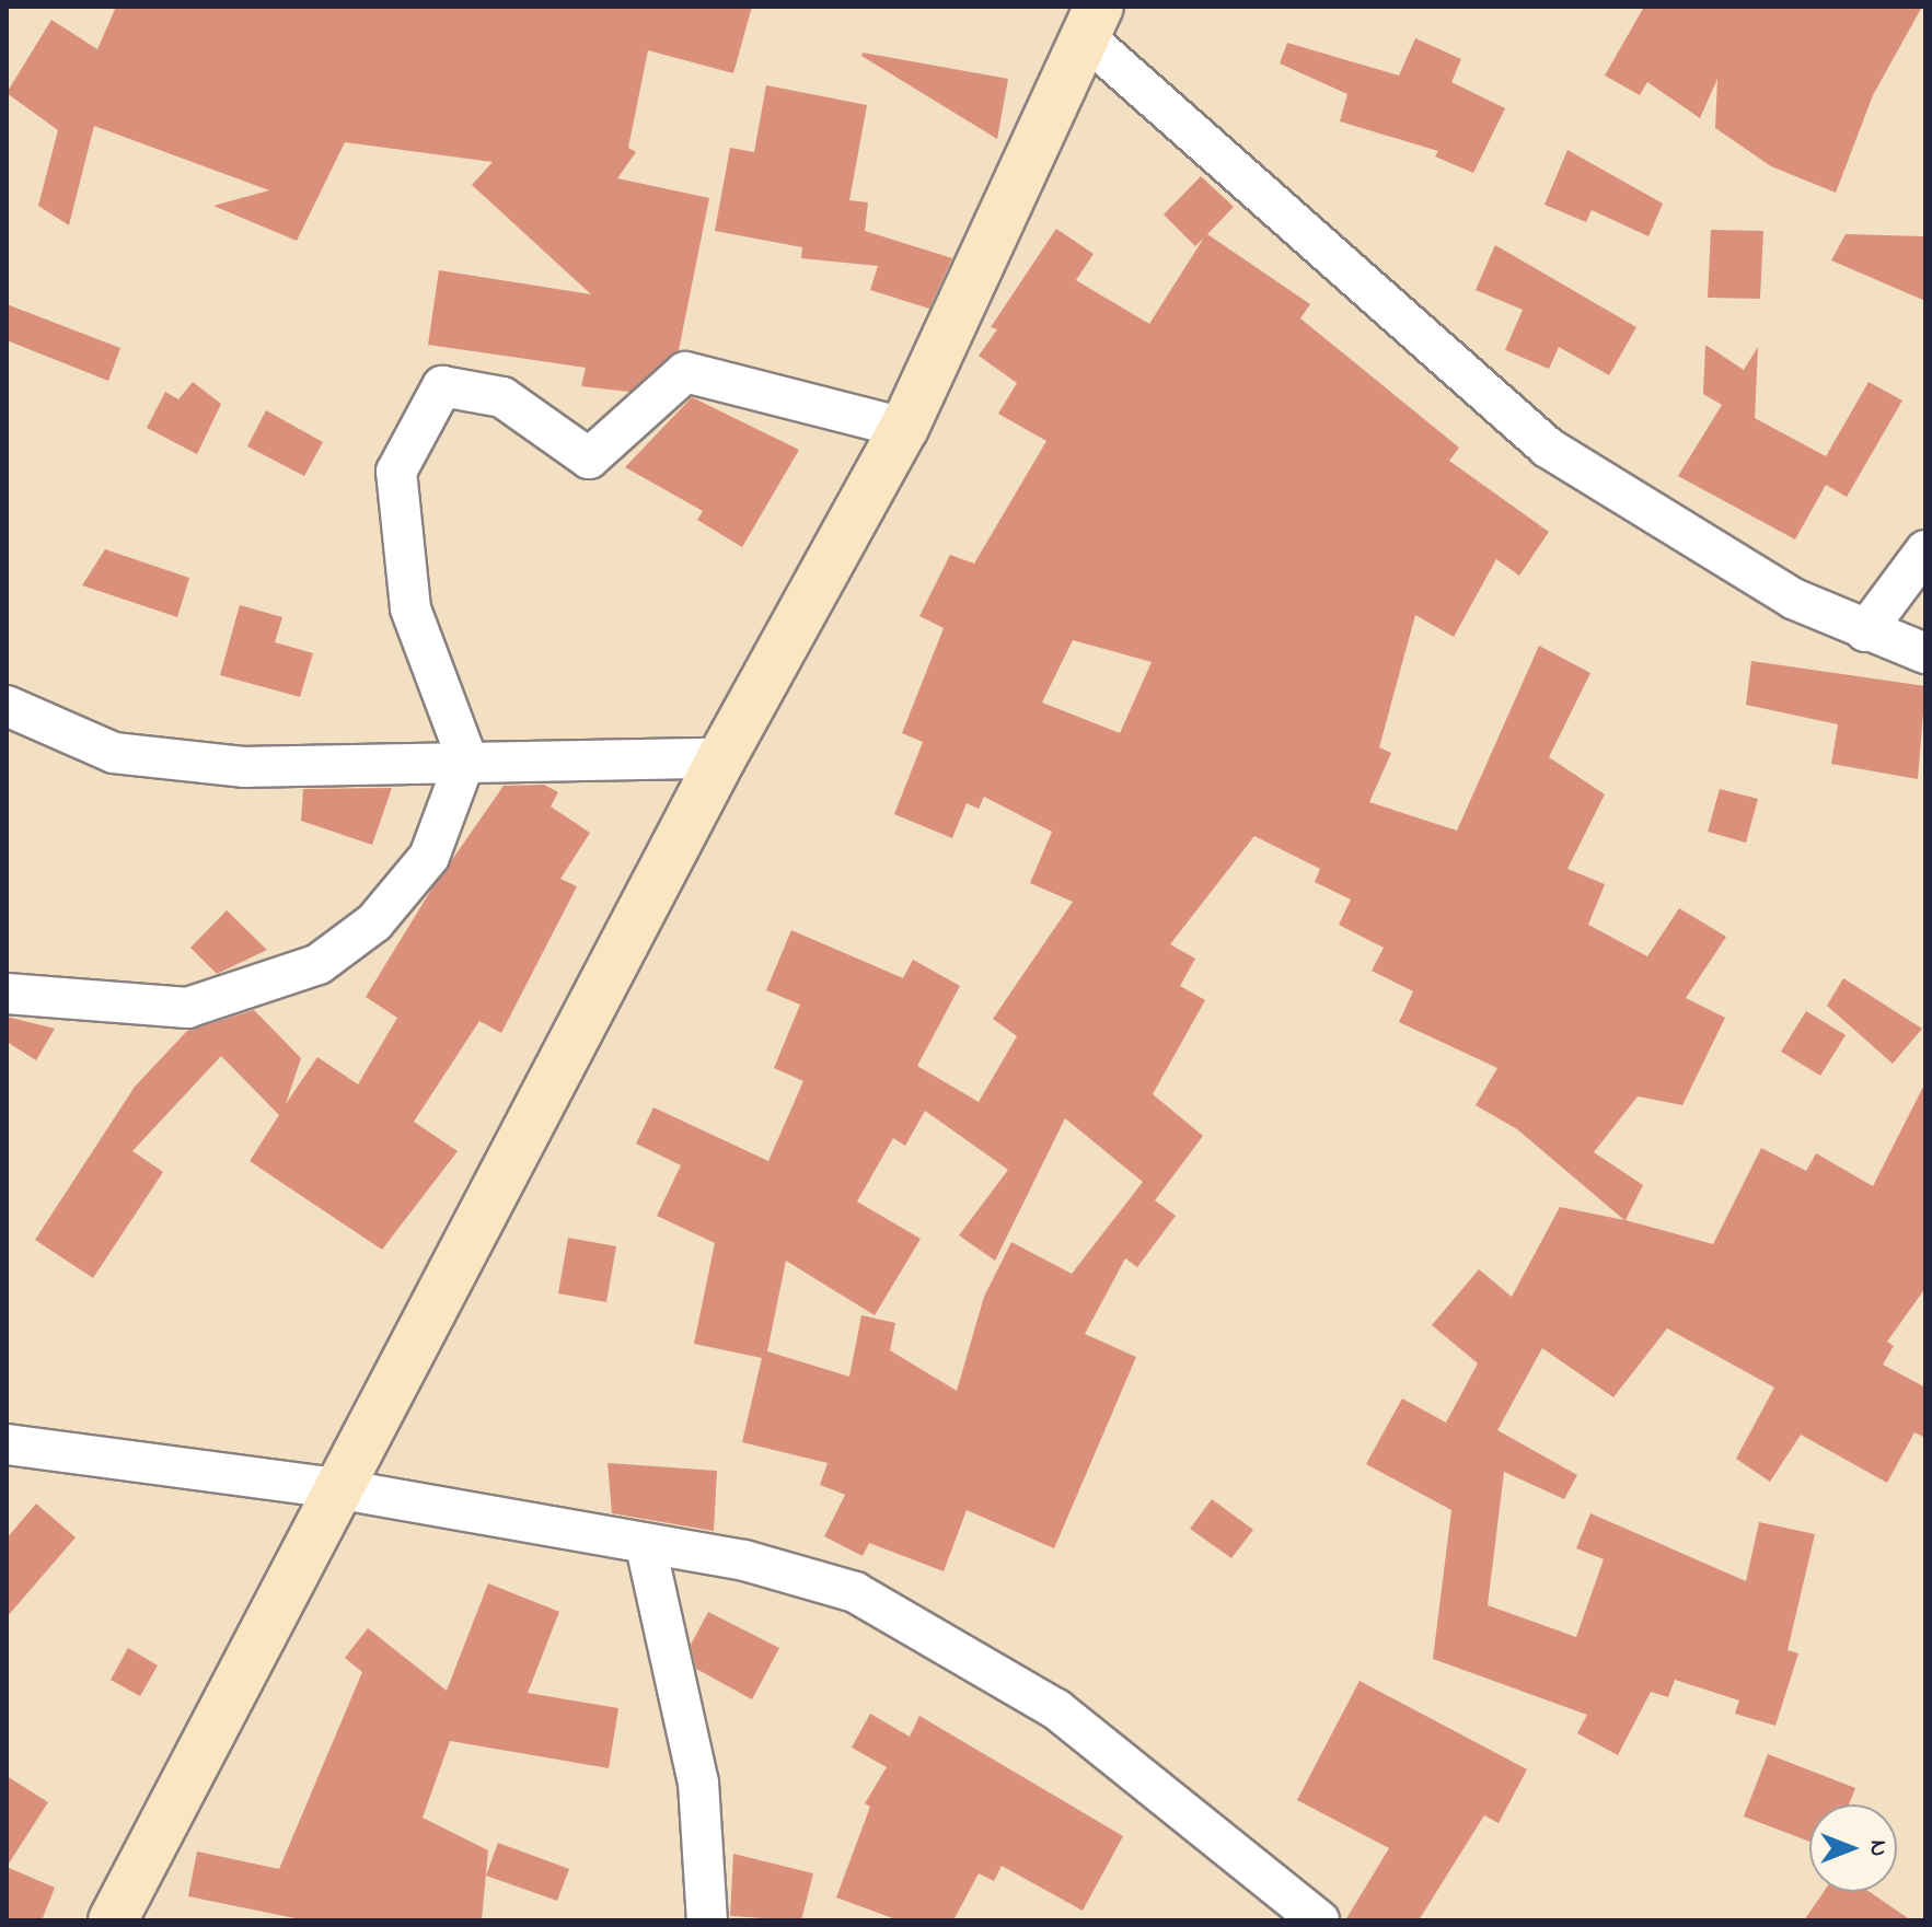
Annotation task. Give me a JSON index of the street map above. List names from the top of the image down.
{
  "north": "right"
}
